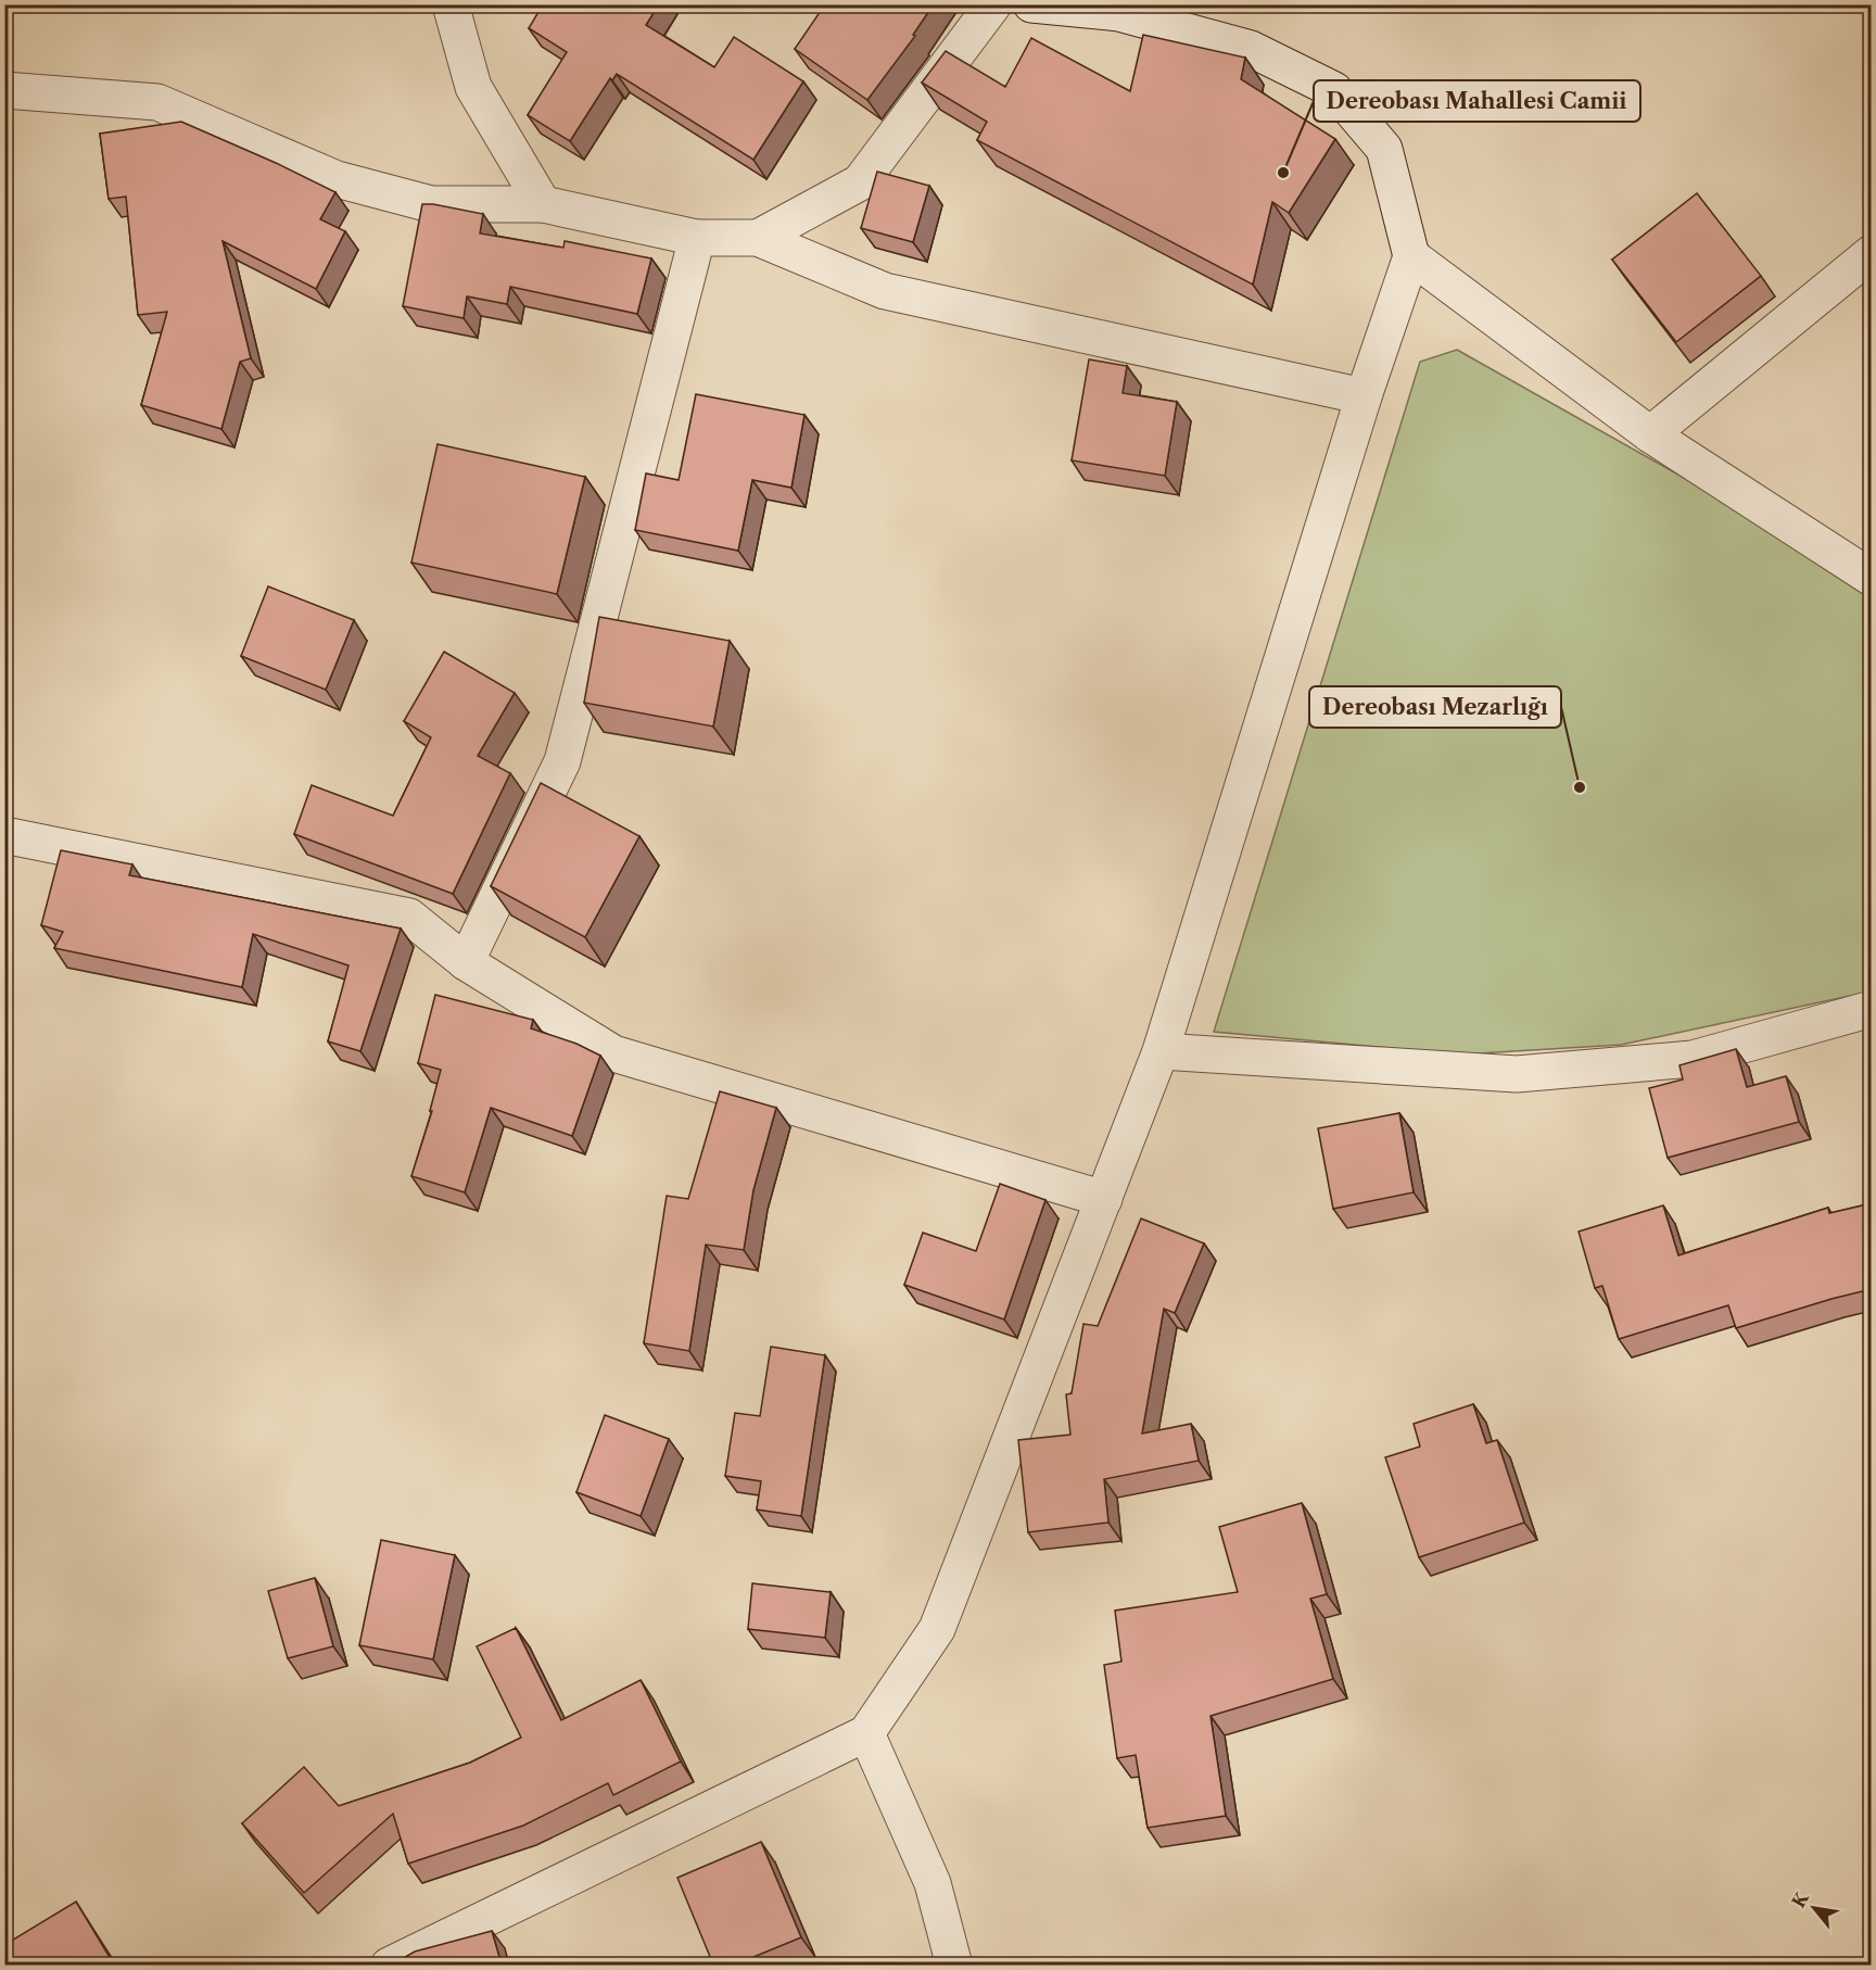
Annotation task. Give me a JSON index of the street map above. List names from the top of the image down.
{
  "places": ["Dereobası Mahallesi Camii", "Dereobası Mezarlığı"],
  "north": "top left"
}
